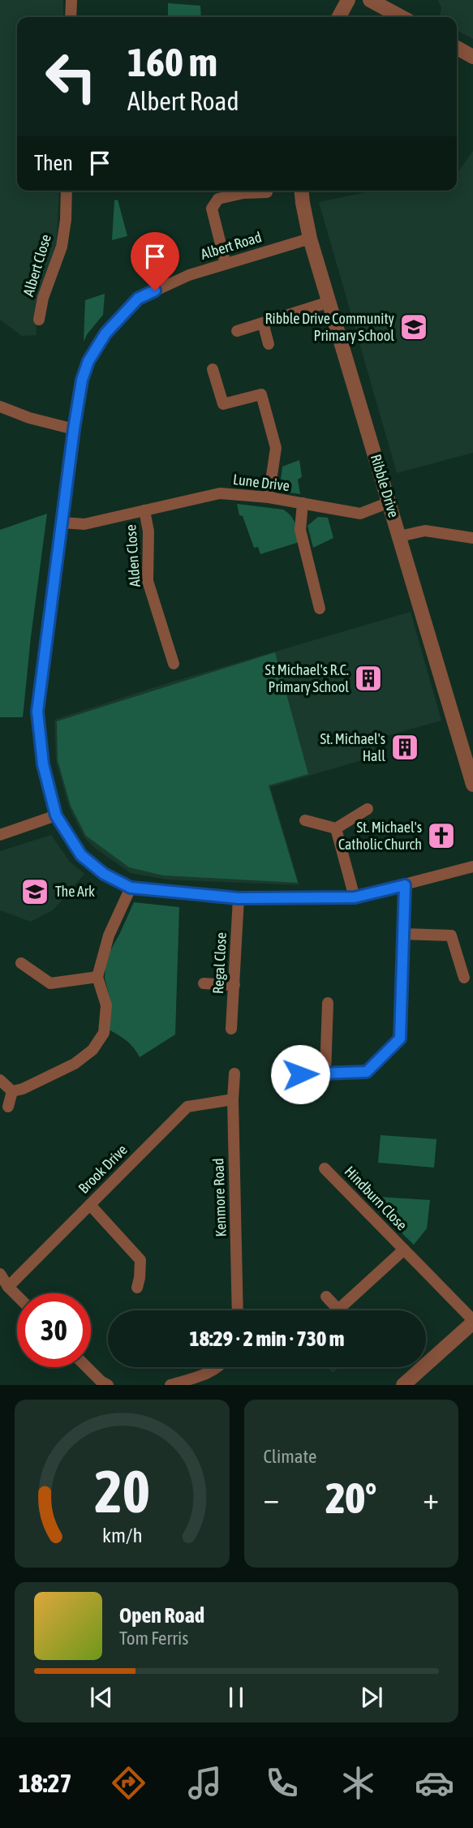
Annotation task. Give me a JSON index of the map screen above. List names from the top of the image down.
{
  "streets": {
    "street": [
      "Albert Road",
      "Albert Close",
      "Lune Drive",
      "Ribble Drive",
      "Alden Close",
      "Regal Close",
      "Brook Drive",
      "Kenmore Road",
      "Hindburn Close"
    ]
  },
  "crossings": [
    ["Albert Road", "Lune Drive"],
    ["Albert Road", "Ribble Drive"],
    ["Albert Road", "Regal Close"],
    ["Lune Drive", "Ribble Drive"],
    ["Lune Drive", "Alden Close"],
    ["Brook Drive", "Kenmore Road"]
  ],
  "places": {
    "school or university": ["Ribble Drive Community Primary School", "The Ark"],
    "building": ["St Michael's R.C. Primary School", "St. Michael's Hall"],
    "church": ["St. Michael's Catholic Church"]
  },
  "page": {
    "turn": ["160 m", "Albert Road"],
    "then": "Then",
    "limit": "30",
    "trip": "18:29 · 2 min · 730 m",
    "tile": "Climate",
    "heat": ["−", "20°", "+"],
    "song": ["Open Road", "Tom Ferris"],
    "tabs": "18:27",
    "gauge": ["20", "km/h"]
  }
}
